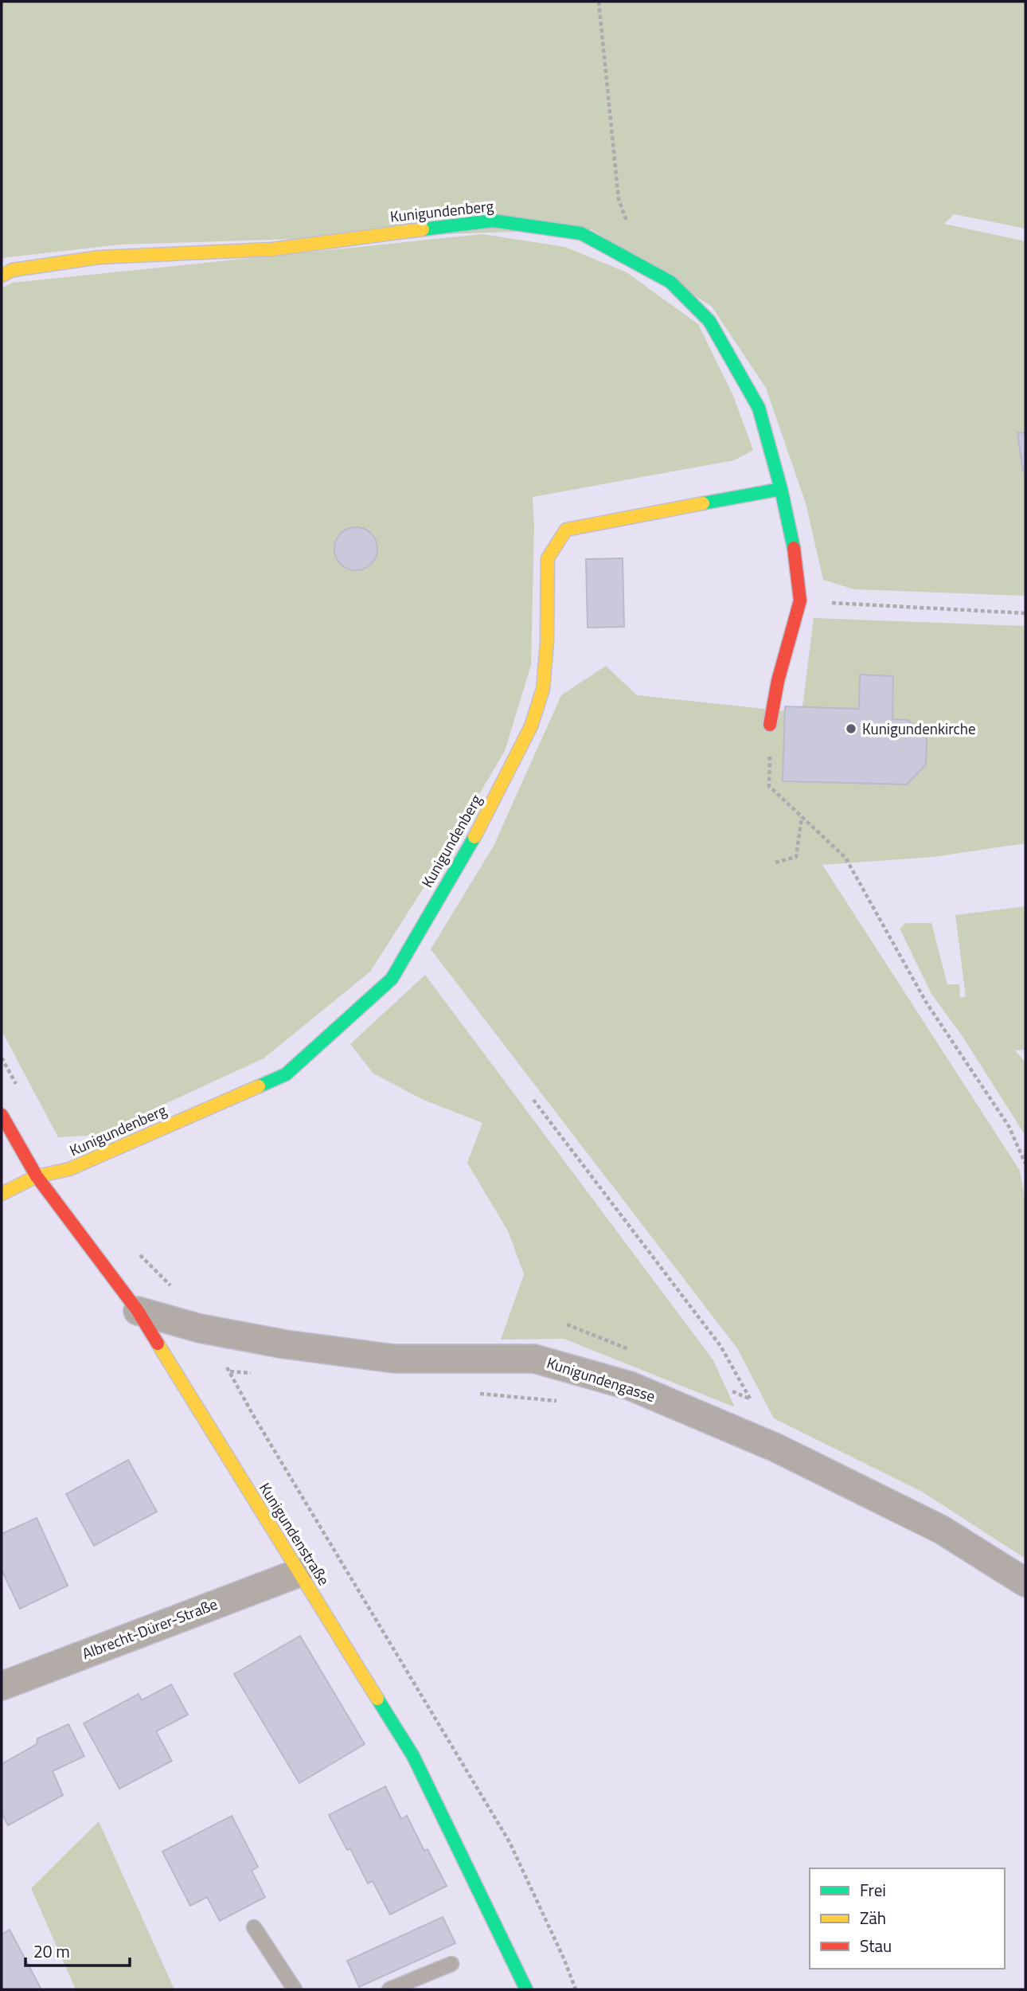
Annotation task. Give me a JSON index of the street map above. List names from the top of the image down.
{
  "streets": {
    "street": [
      "Kunigundenberg",
      "Kunigundengasse",
      "Kunigundenstraße",
      "Albrecht-Dürer-Straße"
    ]
  },
  "crossings": [
    ["Kunigundenberg", "Kunigundenstraße"],
    ["Kunigundengasse", "Kunigundenstraße"],
    ["Kunigundenstraße", "Albrecht-Dürer-Straße"]
  ],
  "places": ["Kunigundenkirche"],
  "legend": ["Frei", "Zäh", "Stau"],
  "scale_bar": "20 m"
}
